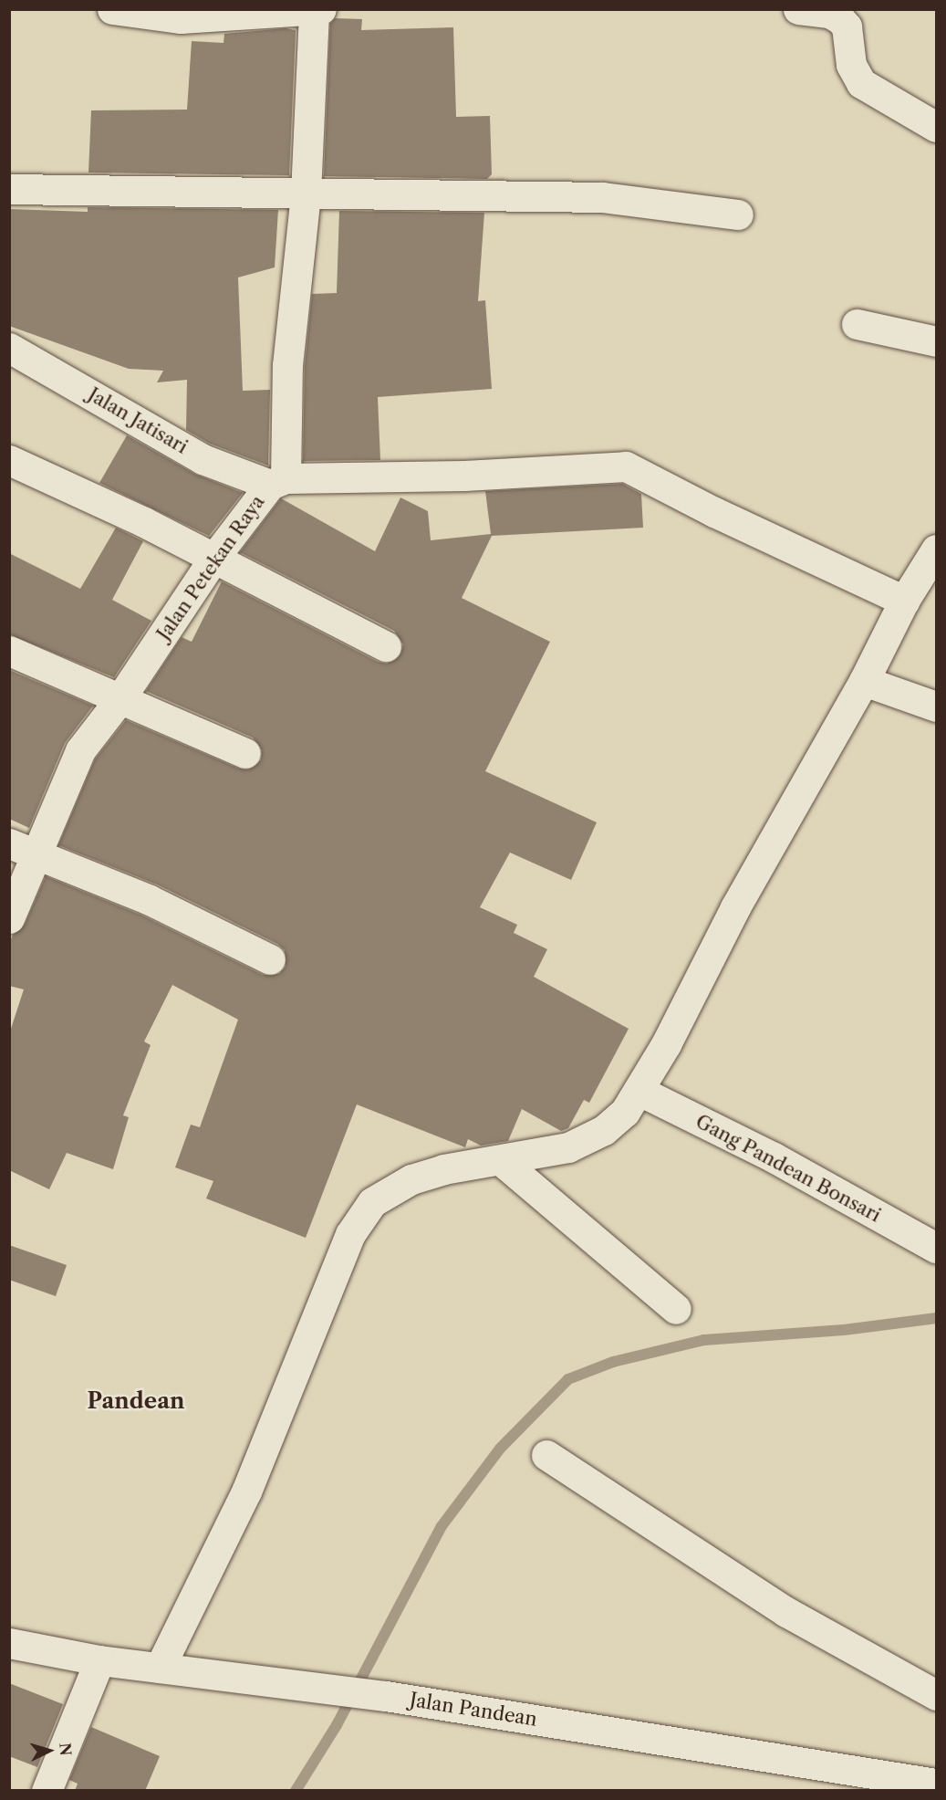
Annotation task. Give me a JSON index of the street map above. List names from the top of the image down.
{
  "streets": {
    "street": [
      "Jalan Jatisari",
      "Jalan Petekan Raya",
      "Gang Pandean Bonsari",
      "Jalan Pandean"
    ]
  },
  "crossings": [
    ["Jalan Jatisari", "Jalan Petekan Raya"]
  ],
  "districts": ["Pandean"],
  "north": "right"
}
